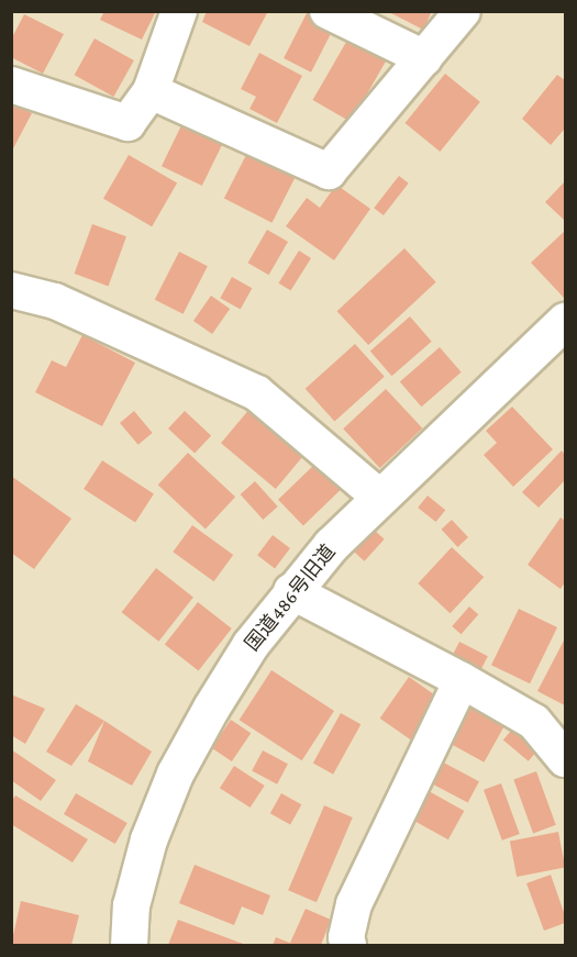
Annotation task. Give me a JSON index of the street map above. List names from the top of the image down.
{
  "streets": {
    "street": ["国道486号旧道"]
  }
}
